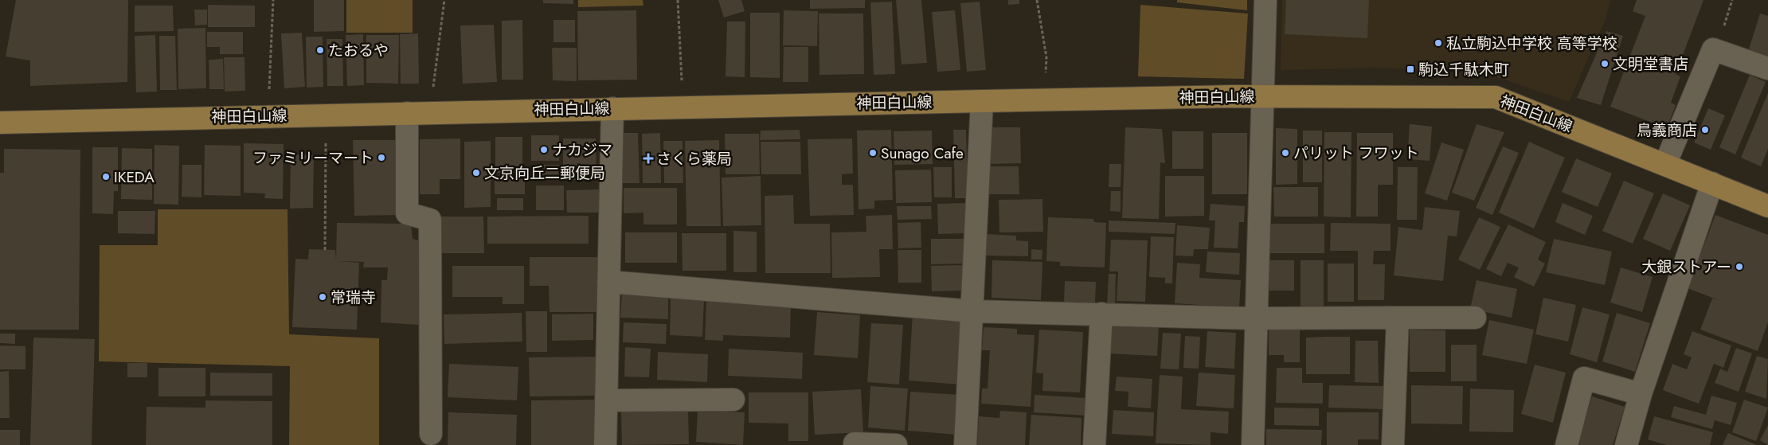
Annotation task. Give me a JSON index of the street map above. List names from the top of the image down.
{
  "streets": {
    "main road": ["神田白山線"]
  },
  "places": {
    "other": [
      "私立駒込中学校 高等学校",
      "たおるや",
      "文明堂書店",
      "鳥義商店",
      "ナカジマ",
      "Sunago Cafe",
      "パリット フワット",
      "ファミリーマート",
      "文京向丘二郵便局",
      "IKEDA",
      "大銀ストアー",
      "常瑞寺"
    ],
    "transit": ["駒込千駄木町"],
    "health": ["さくら薬局"]
  }
}
